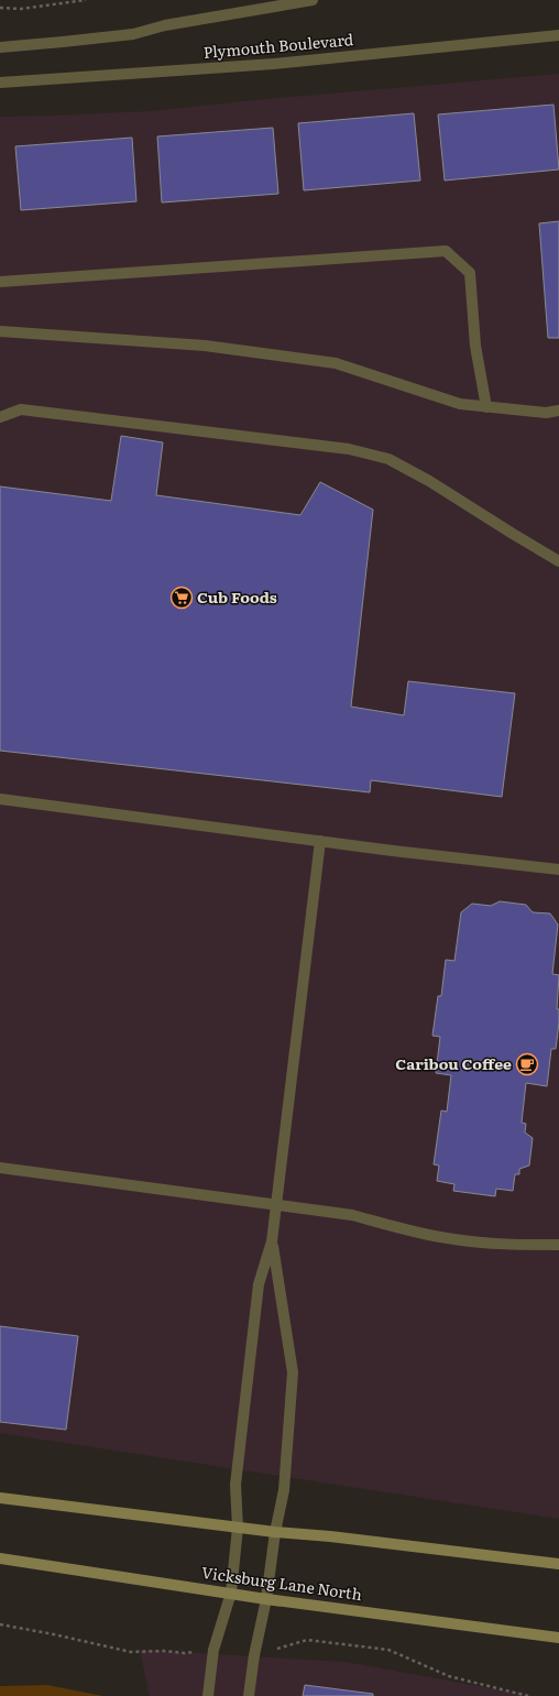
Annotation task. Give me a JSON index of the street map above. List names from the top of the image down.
{
  "streets": {
    "main road": ["Vicksburg Lane North"],
    "street": ["Plymouth Boulevard"]
  },
  "places": {
    "supermarket": ["Cub Foods"],
    "cafe": ["Caribou Coffee"]
  }
}
